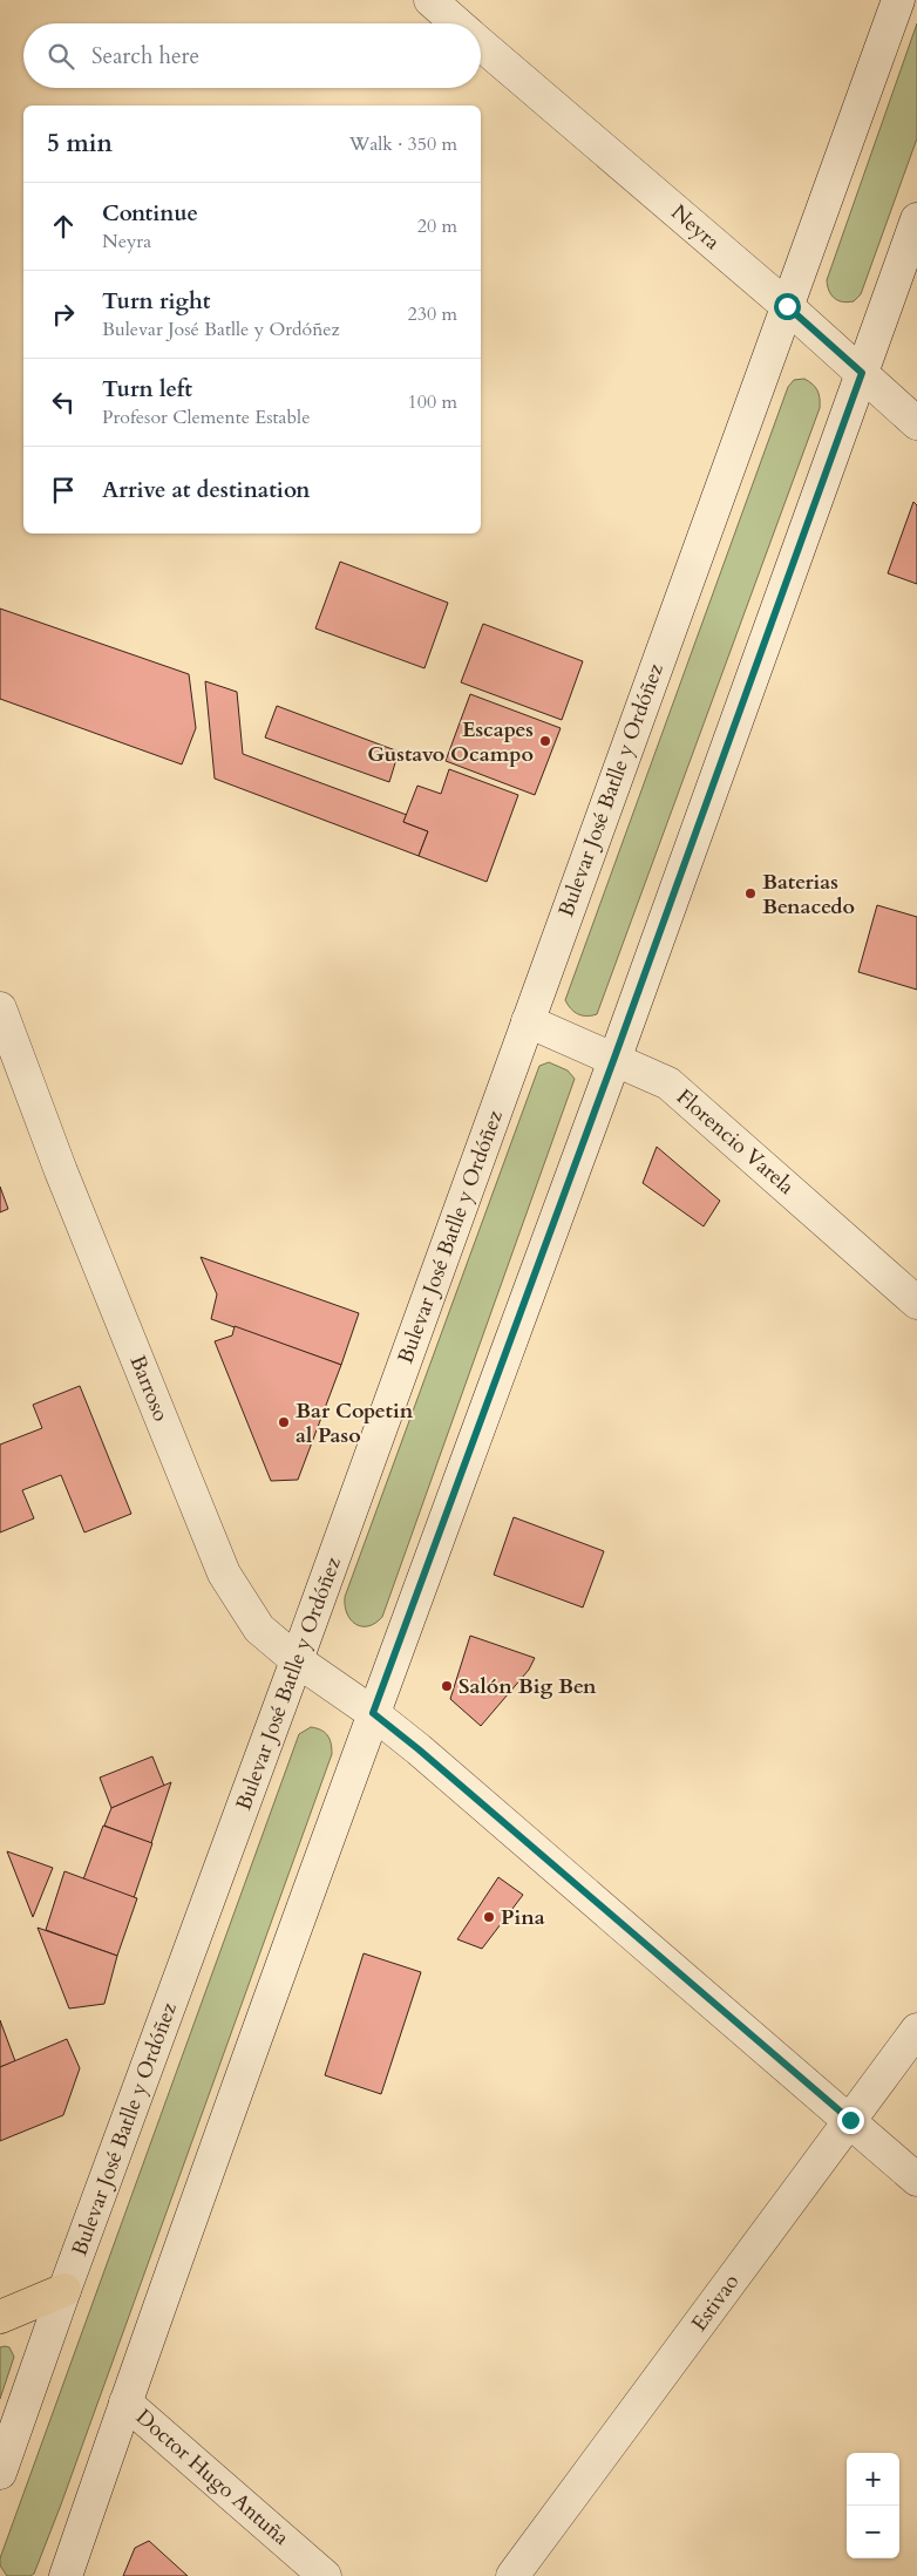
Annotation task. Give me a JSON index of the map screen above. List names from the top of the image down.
{
  "streets": {
    "main road": [
      "Neyra",
      "Bulevar José Batlle y Ordóñez",
      "Florencio Varela",
      "Barroso",
      "Estivao",
      "Doctor Hugo Antuña"
    ]
  },
  "crossings": [
    ["Neyra", "Bulevar José Batlle y Ordóñez"],
    ["Bulevar José Batlle y Ordóñez", "Florencio Varela"],
    ["Bulevar José Batlle y Ordóñez", "Barroso"],
    ["Barroso", "Estivao"]
  ],
  "places": [
    "Escapes Gustavo Ocampo",
    "Baterias Benacedo",
    "Bar Copetin al Paso",
    "Salón Big Ben",
    "Pina"
  ],
  "page": {
    "search": "Search here",
    "heading": ["5 min", "Walk · 350 m"],
    "list": [
      ["Continue", "Neyra", "20 m"],
      ["Turn right", "Bulevar José Batlle y Ordóñez", "230 m"],
      ["Turn left", "Profesor Clemente Estable", "100 m"],
      "Arrive at destination"
    ],
    "map_buttons": ["+", "−"]
  }
}
